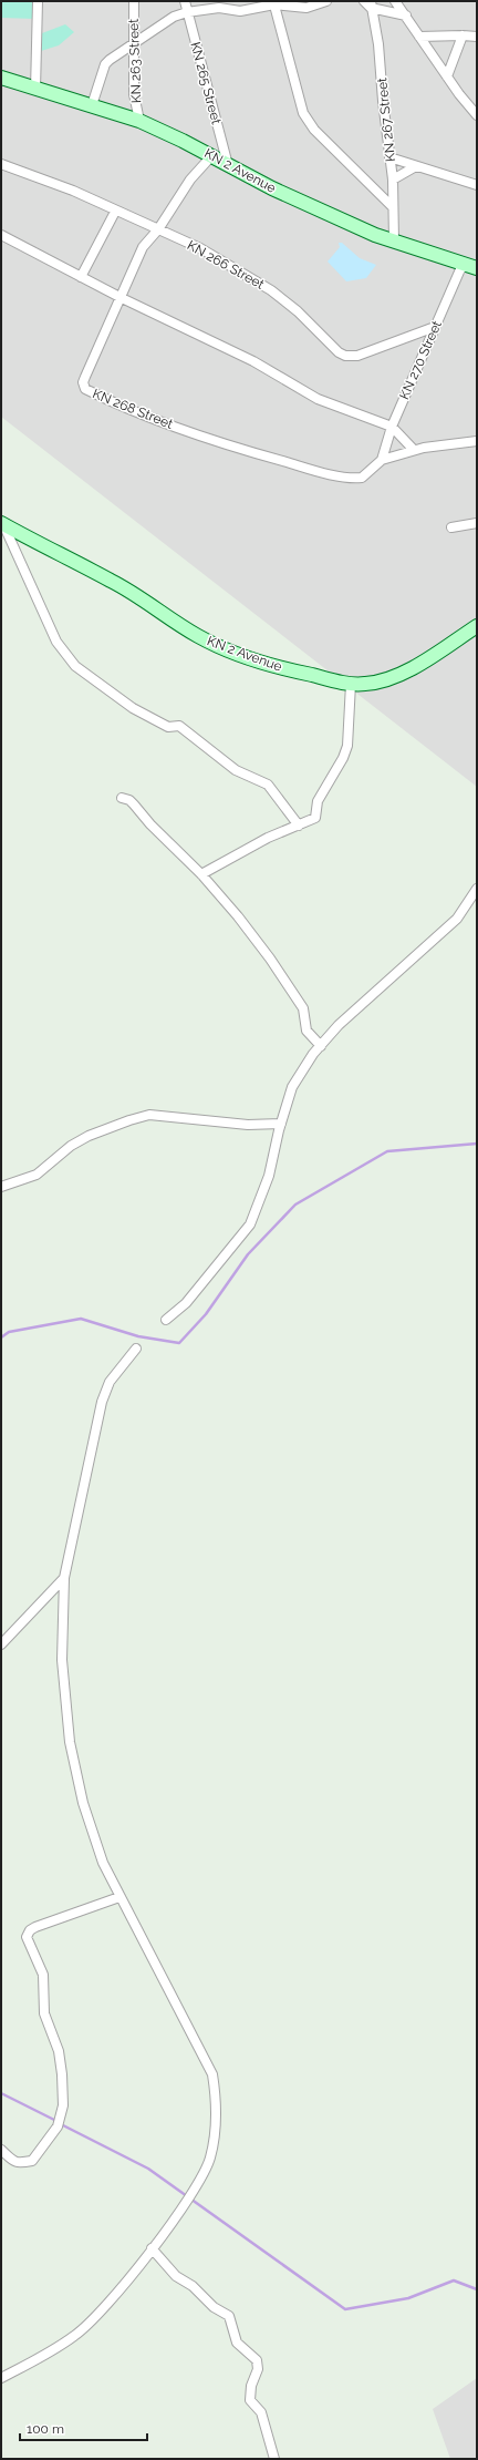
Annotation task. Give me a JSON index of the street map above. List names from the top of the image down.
{
  "streets": {
    "main road": ["KN 2 Avenue"],
    "street": [
      "KN 263 Street",
      "KN 265 Street",
      "KN 267 Street",
      "KN 266 Street",
      "KN 270 Street",
      "KN 268 Street"
    ]
  },
  "crossings": [
    ["KN 263 Street", "KN 2 Avenue"],
    ["KN 265 Street", "KN 2 Avenue"],
    ["KN 267 Street", "KN 2 Avenue"],
    ["KN 2 Avenue", "KN 270 Street"],
    ["KN 2 Avenue", "KN 268 Street"],
    ["KN 266 Street", "KN 270 Street"],
    ["KN 266 Street", "KN 268 Street"],
    ["KN 270 Street", "KN 268 Street"]
  ],
  "scale_bar": "100 m"
}
